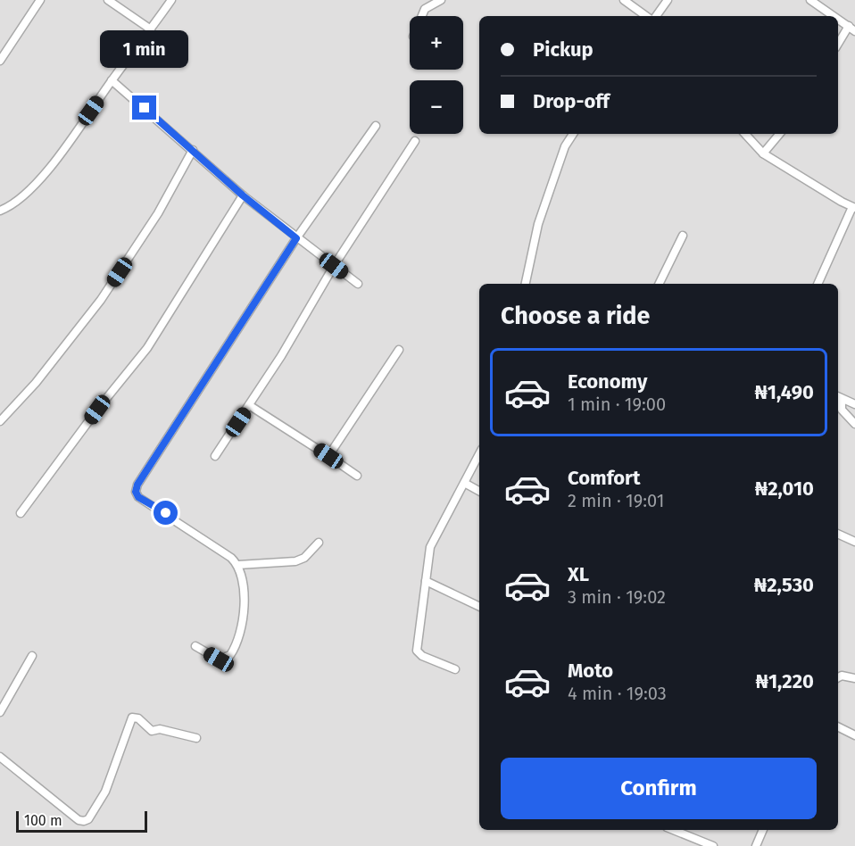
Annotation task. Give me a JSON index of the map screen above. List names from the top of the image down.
{
  "scale_bar": "100 m",
  "page": {
    "map_buttons": ["+", "−"],
    "banner": ["Pickup", "Drop-off"],
    "bubble": "1 min",
    "heading": "Choose a ride",
    "list": [
      {
        "name": "Economy",
        "note": "1 min · 19:00",
        "value": "₦1,490"
      },
      {
        "name": "Comfort",
        "note": "2 min · 19:01",
        "value": "₦2,010"
      },
      {
        "name": "XL",
        "note": "3 min · 19:02",
        "value": "₦2,530"
      },
      {
        "name": "Moto",
        "note": "4 min · 19:03",
        "value": "₦1,220"
      }
    ],
    "buttons": "Confirm",
    "scale": "100 m"
  }
}
